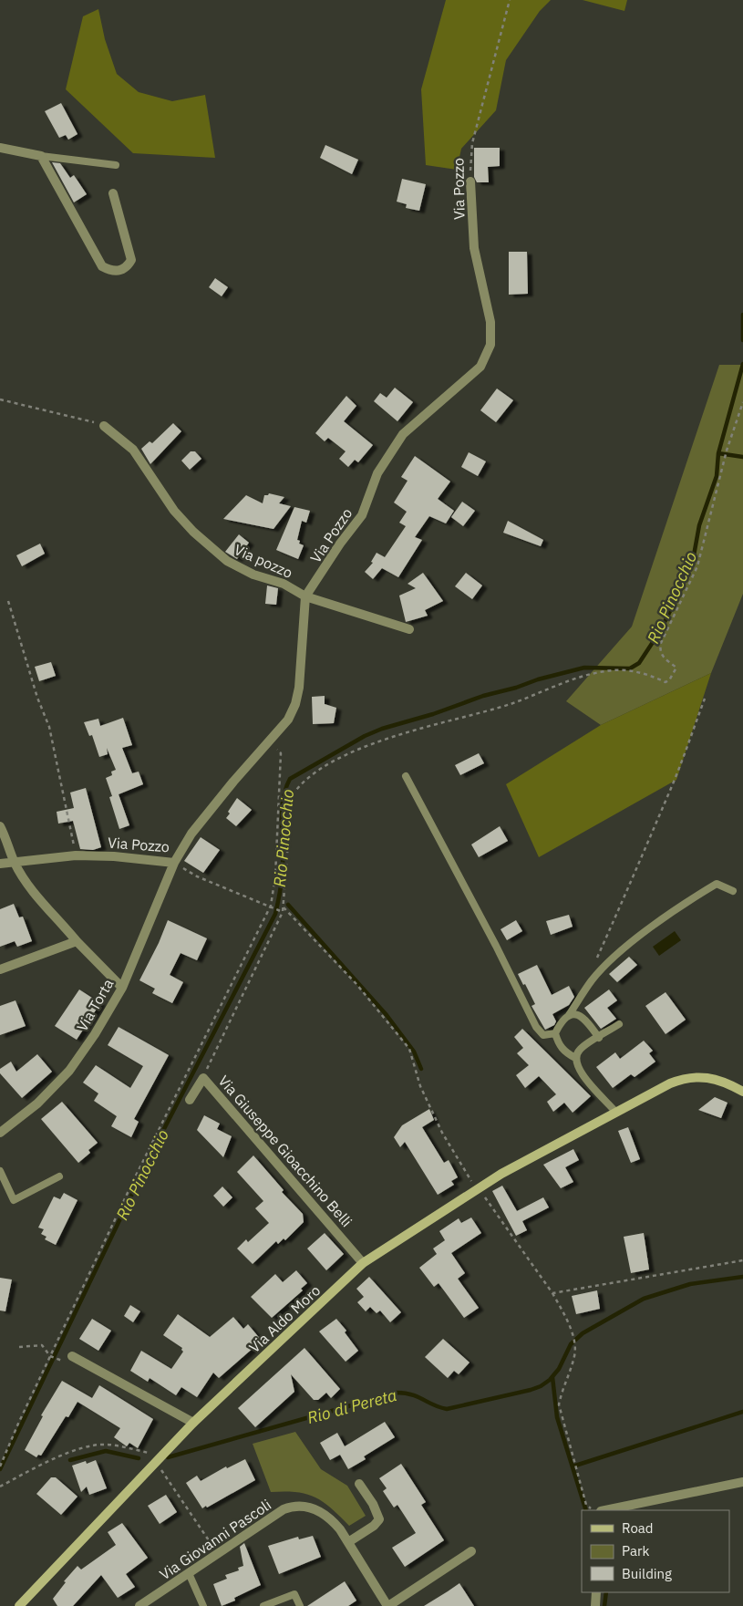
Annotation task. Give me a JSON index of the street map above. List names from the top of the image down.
{
  "streets": {
    "main road": ["Via Aldo Moro"],
    "street": [
      "Via Pozzo",
      "Via pozzo",
      "Via Torta",
      "Via Giuseppe Gioacchino Belli",
      "Via Giovanni Pascoli"
    ]
  },
  "crossings": [
    ["Via Pozzo", "Via pozzo"],
    ["Via Pozzo", "Via Torta"],
    ["Via Giuseppe Gioacchino Belli", "Via Aldo Moro"]
  ],
  "water": ["Rio Pinocchio", "Rio di Pereta"],
  "legend": ["Road", "Park", "Building"]
}
